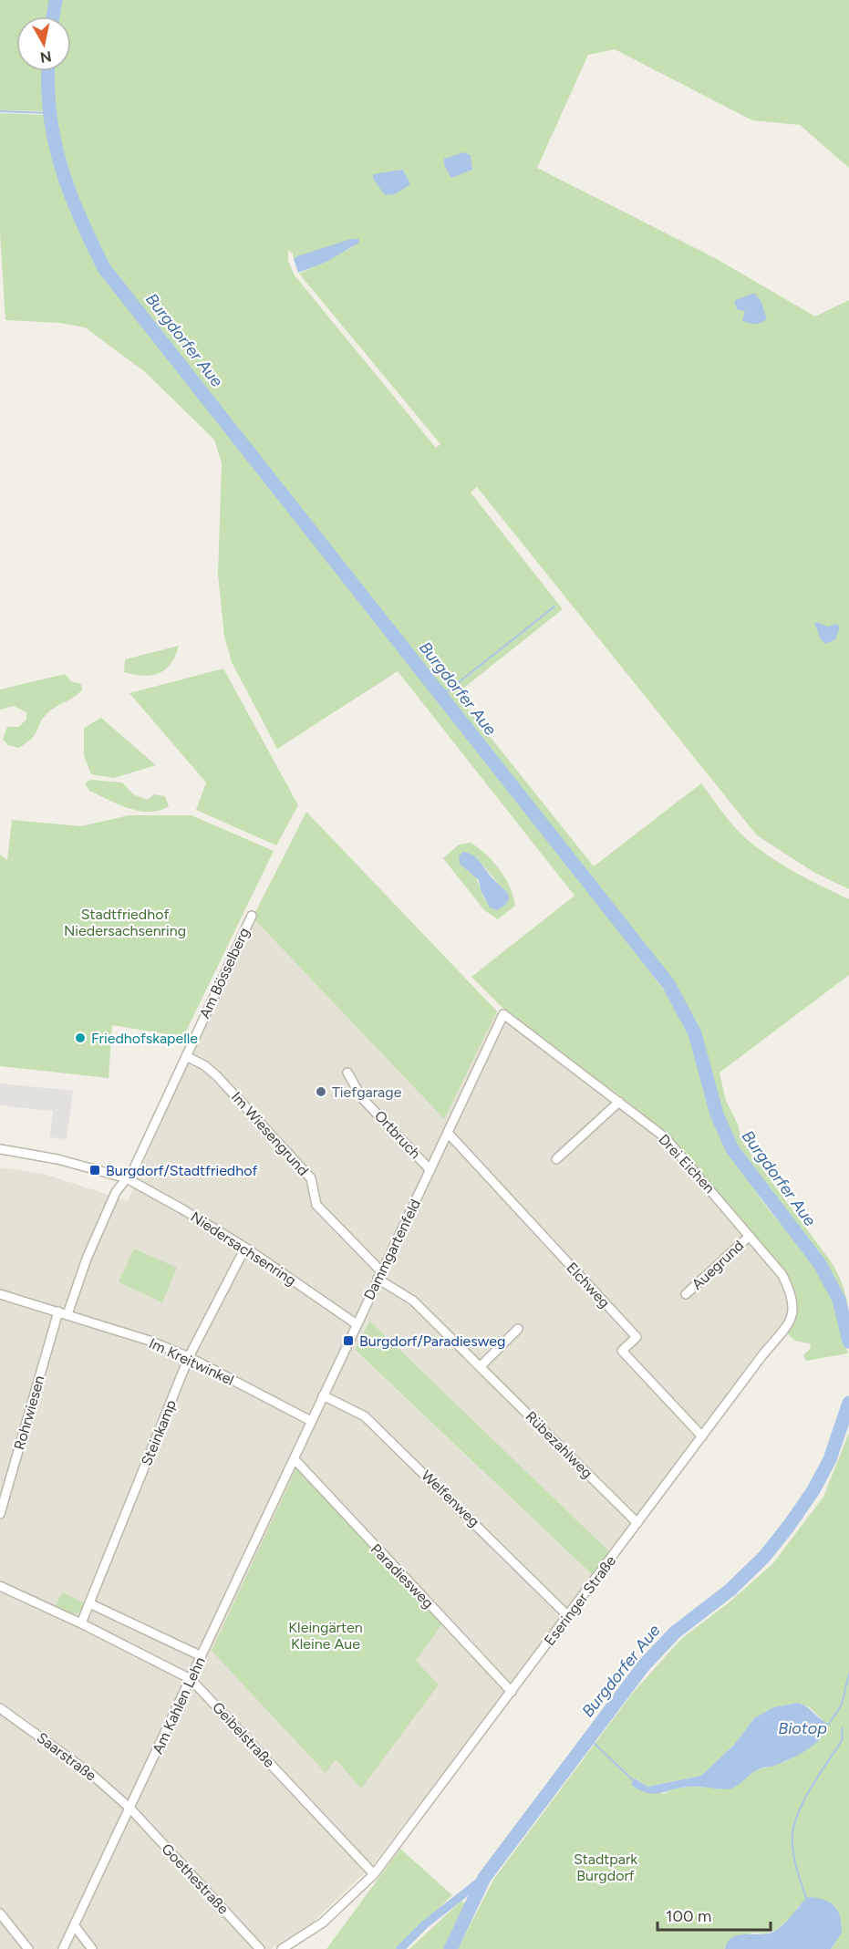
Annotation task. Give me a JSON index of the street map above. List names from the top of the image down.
{
  "streets": {
    "street": [
      "Am Bösselberg",
      "Im Wiesengrund",
      "Ortbruch",
      "Drei Eichen",
      "Niedersachsenring",
      "Dammgartenfeld",
      "Auegrund",
      "Elchweg",
      "Im Kreitwinkel",
      "Rohrwiesen",
      "Steinkamp",
      "Rübezahlweg",
      "Welfenweg",
      "Paradiesweg",
      "Eseringer Straße",
      "Am Kahlen Lehn",
      "Geibelstraße",
      "Saarstraße",
      "Goethestraße"
    ]
  },
  "crossings": [
    ["Am Bösselberg", "Im Wiesengrund"],
    ["Am Bösselberg", "Niedersachsenring"],
    ["Im Wiesengrund", "Dammgartenfeld"],
    ["Im Wiesengrund", "Rübezahlweg"],
    ["Ortbruch", "Dammgartenfeld"],
    ["Drei Eichen", "Dammgartenfeld"],
    ["Drei Eichen", "Auegrund"],
    ["Drei Eichen", "Eseringer Straße"],
    ["Niedersachsenring", "Dammgartenfeld"],
    ["Niedersachsenring", "Steinkamp"],
    ["Dammgartenfeld", "Elchweg"],
    ["Dammgartenfeld", "Im Kreitwinkel"],
    ["Dammgartenfeld", "Rübezahlweg"],
    ["Dammgartenfeld", "Welfenweg"],
    ["Dammgartenfeld", "Paradiesweg"],
    ["Dammgartenfeld", "Am Kahlen Lehn"],
    ["Elchweg", "Eseringer Straße"],
    ["Im Kreitwinkel", "Rohrwiesen"],
    ["Im Kreitwinkel", "Steinkamp"],
    ["Steinkamp", "Geibelstraße"],
    ["Rübezahlweg", "Eseringer Straße"],
    ["Welfenweg", "Eseringer Straße"],
    ["Paradiesweg", "Eseringer Straße"],
    ["Eseringer Straße", "Geibelstraße"],
    ["Am Kahlen Lehn", "Geibelstraße"],
    ["Am Kahlen Lehn", "Saarstraße"],
    ["Am Kahlen Lehn", "Goethestraße"],
    ["Saarstraße", "Goethestraße"]
  ],
  "water": ["Burgdorfer Aue", "Biotop"],
  "parks": ["Stadtfriedhof Niedersachsenring", "Kleingärten Kleine Aue", "Stadtpark Burgdorf"],
  "places": {
    "other": ["Friedhofskapelle", "Tiefgarage"],
    "transit": ["Burgdorf/Stadtfriedhof", "Burgdorf/Paradiesweg"]
  },
  "scale_bar": "100 m",
  "north": "bottom"
}
